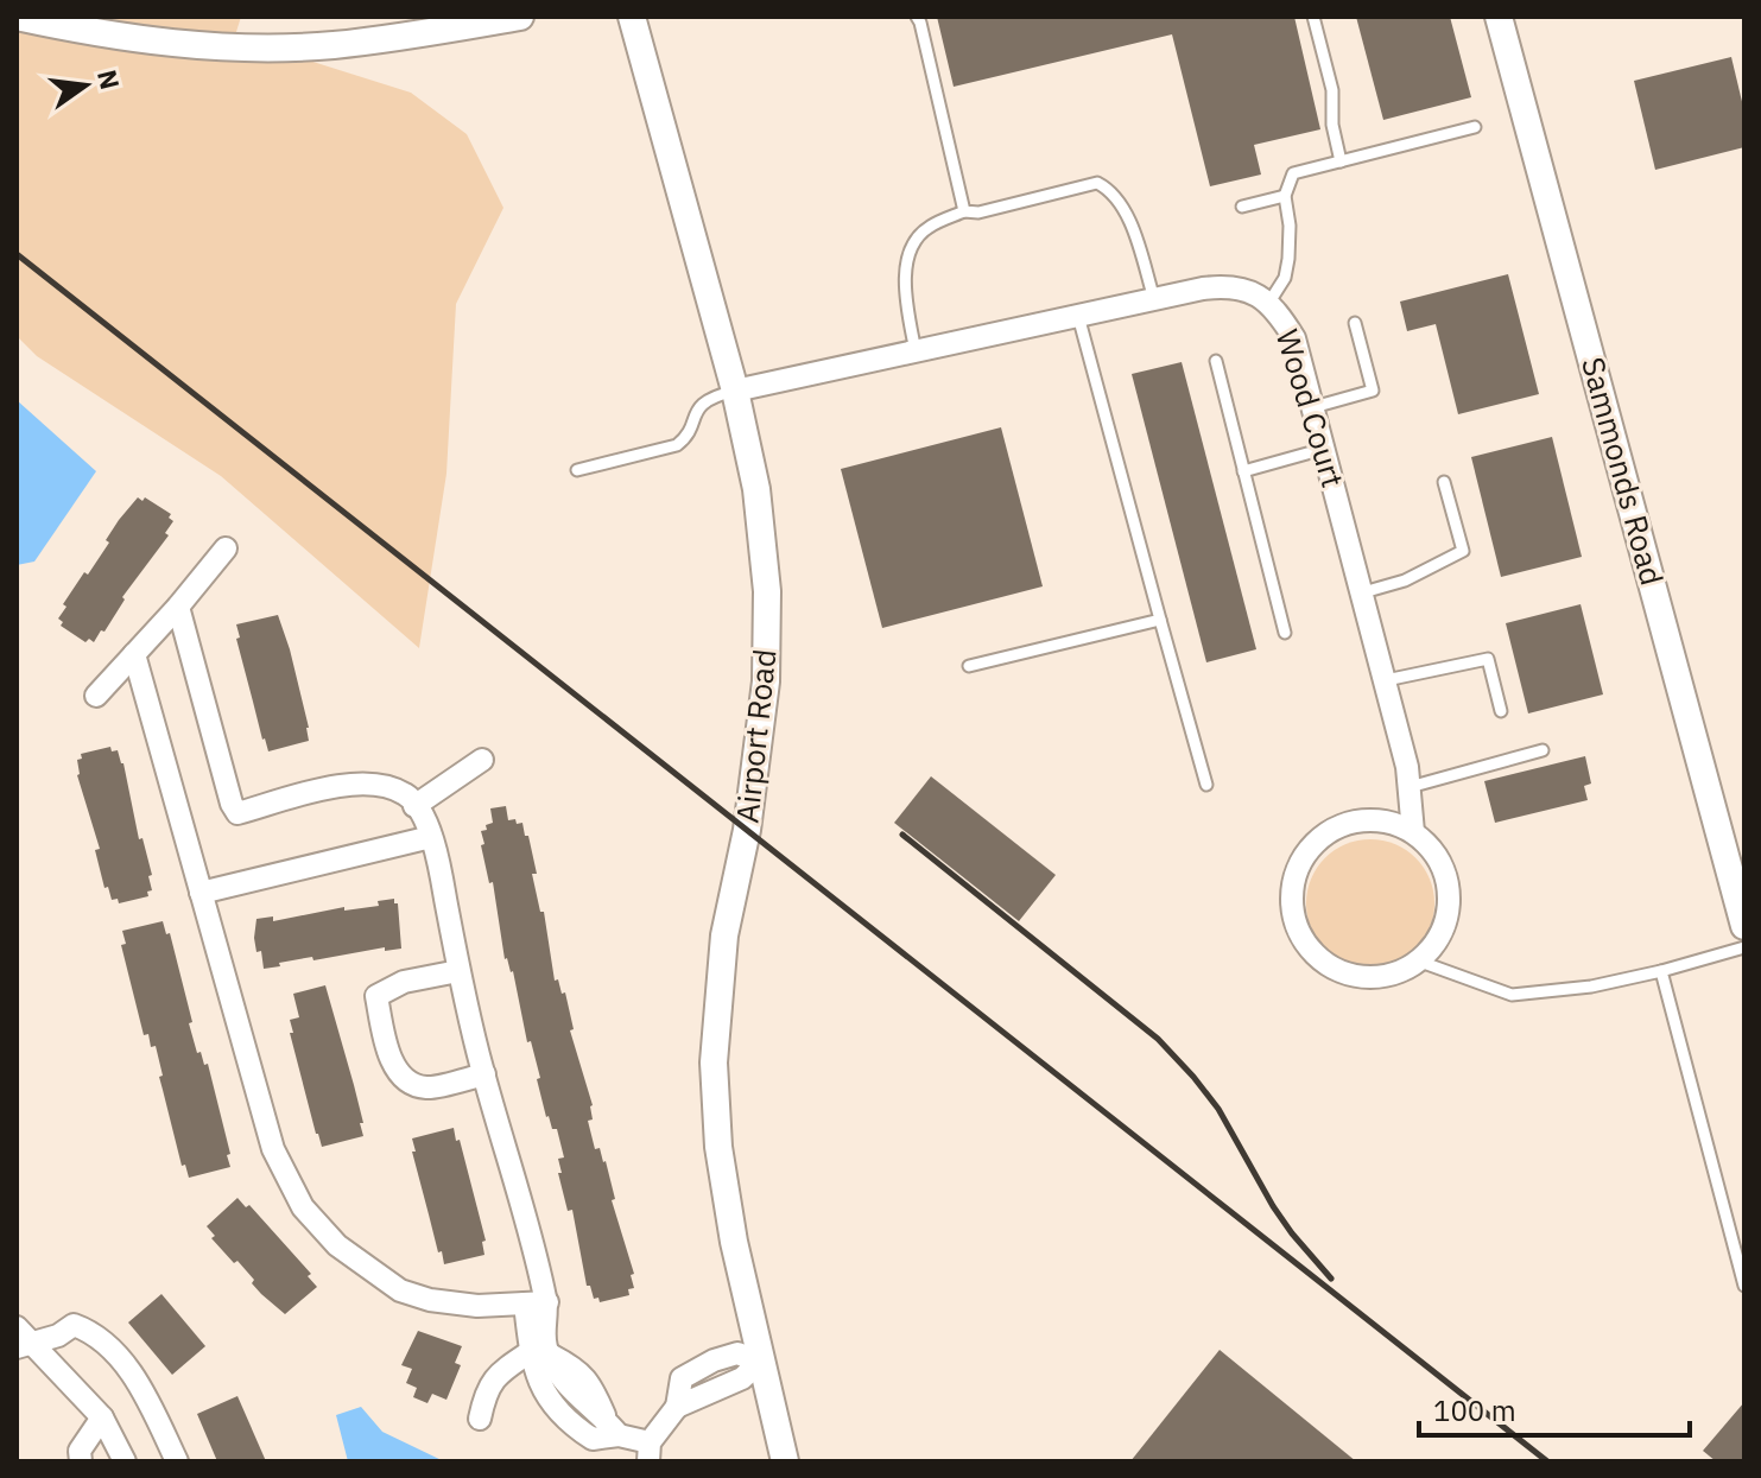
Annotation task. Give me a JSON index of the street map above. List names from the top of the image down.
{
  "streets": {
    "street": ["Wood Court", "Sammonds Road", "Airport Road"]
  },
  "crossings": [
    ["Wood Court", "Airport Road"]
  ],
  "scale_bar": "100 m",
  "north": "right"
}
